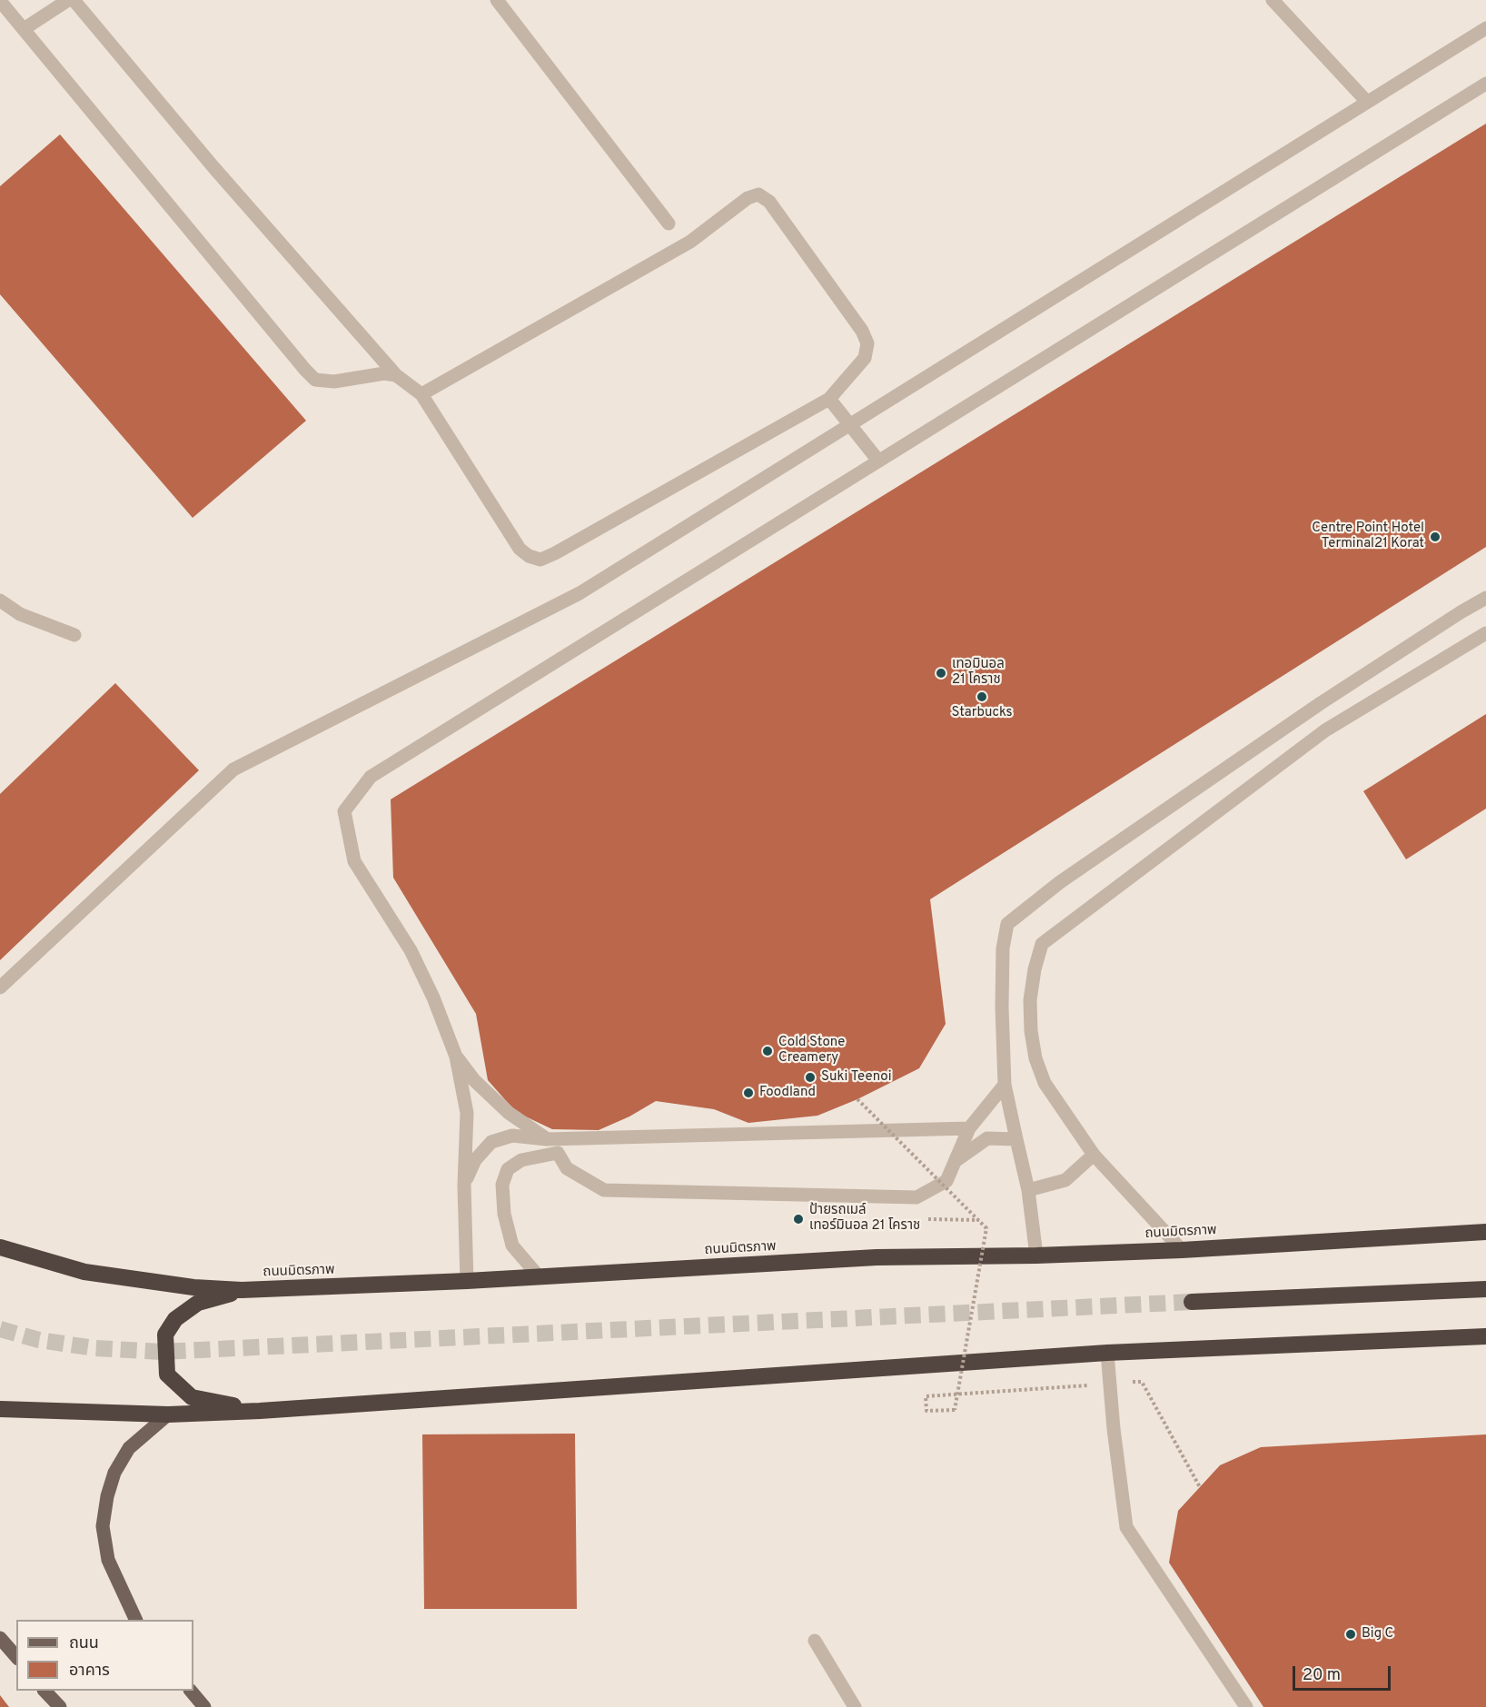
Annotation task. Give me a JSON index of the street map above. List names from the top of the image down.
{
  "streets": {
    "highway": ["ถนนมิตรภาพ"]
  },
  "places": [
    "Centre Point Hotel Terminal21 Korat",
    "เทอมินอล 21 โคราช",
    "Starbucks",
    "Cold Stone Creamery",
    "Suki Teenoi",
    "Foodland",
    "ป้ายรถเมล์ เทอร์มินอล 21 โคราช",
    "Big C"
  ],
  "legend": ["ถนน", "อาคาร"],
  "scale_bar": "20 m"
}
